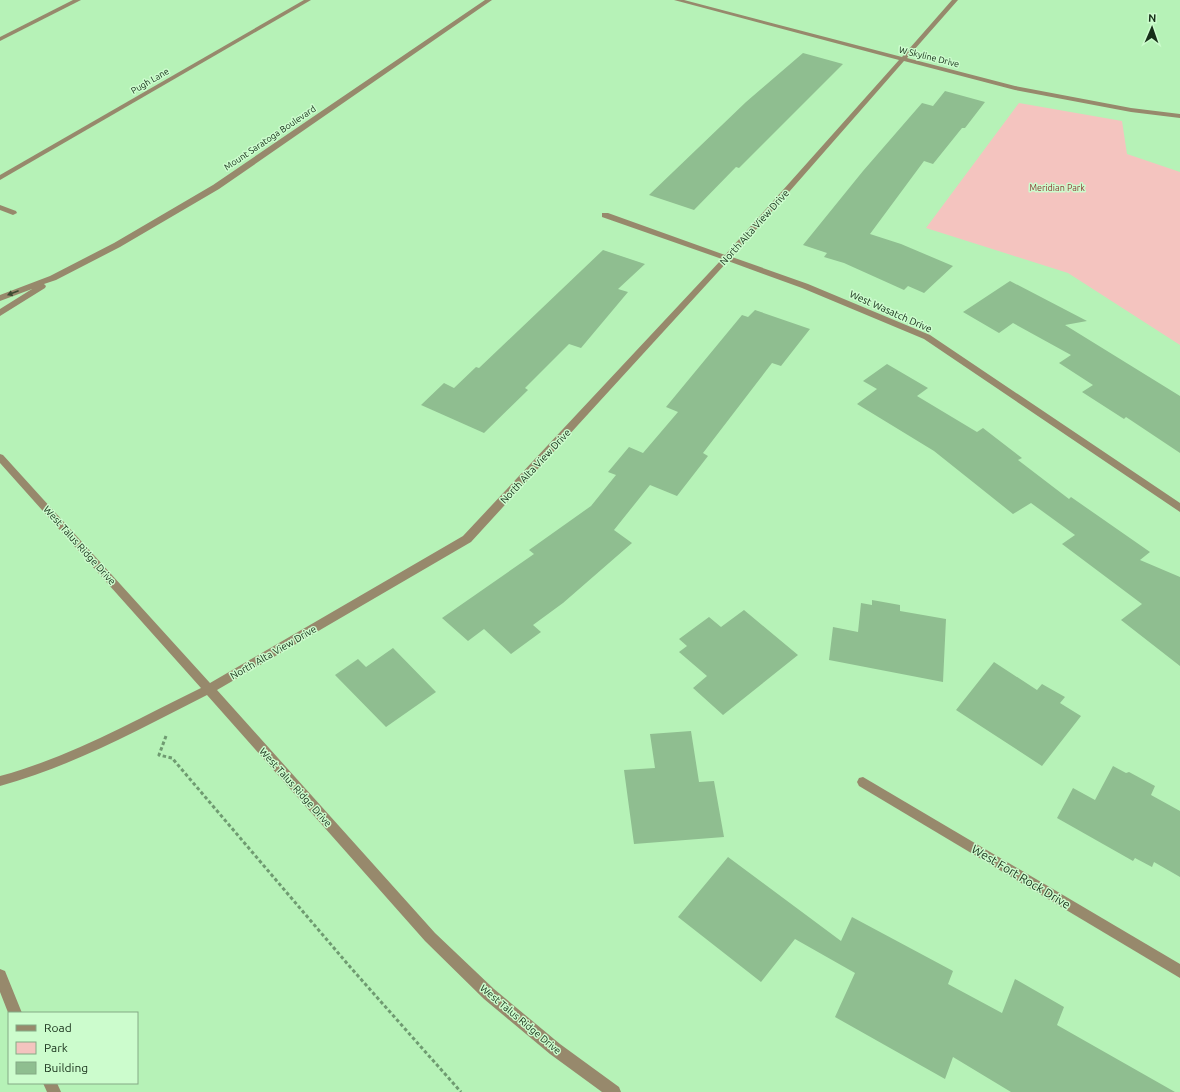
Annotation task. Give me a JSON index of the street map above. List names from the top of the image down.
{
  "streets": {
    "street": [
      "W Skyline Drive",
      "Pugh Lane",
      "Mount Saratoga Boulevard",
      "North Alta View Drive",
      "West Wasatch Drive",
      "West Talus Ridge Drive",
      "West Fort Rock Drive"
    ]
  },
  "crossings": [
    ["W Skyline Drive", "North Alta View Drive"],
    ["North Alta View Drive", "West Wasatch Drive"],
    ["North Alta View Drive", "West Talus Ridge Drive"]
  ],
  "parks": ["Meridian Park"],
  "legend": ["Road", "Park", "Building"],
  "north": "top"
}
